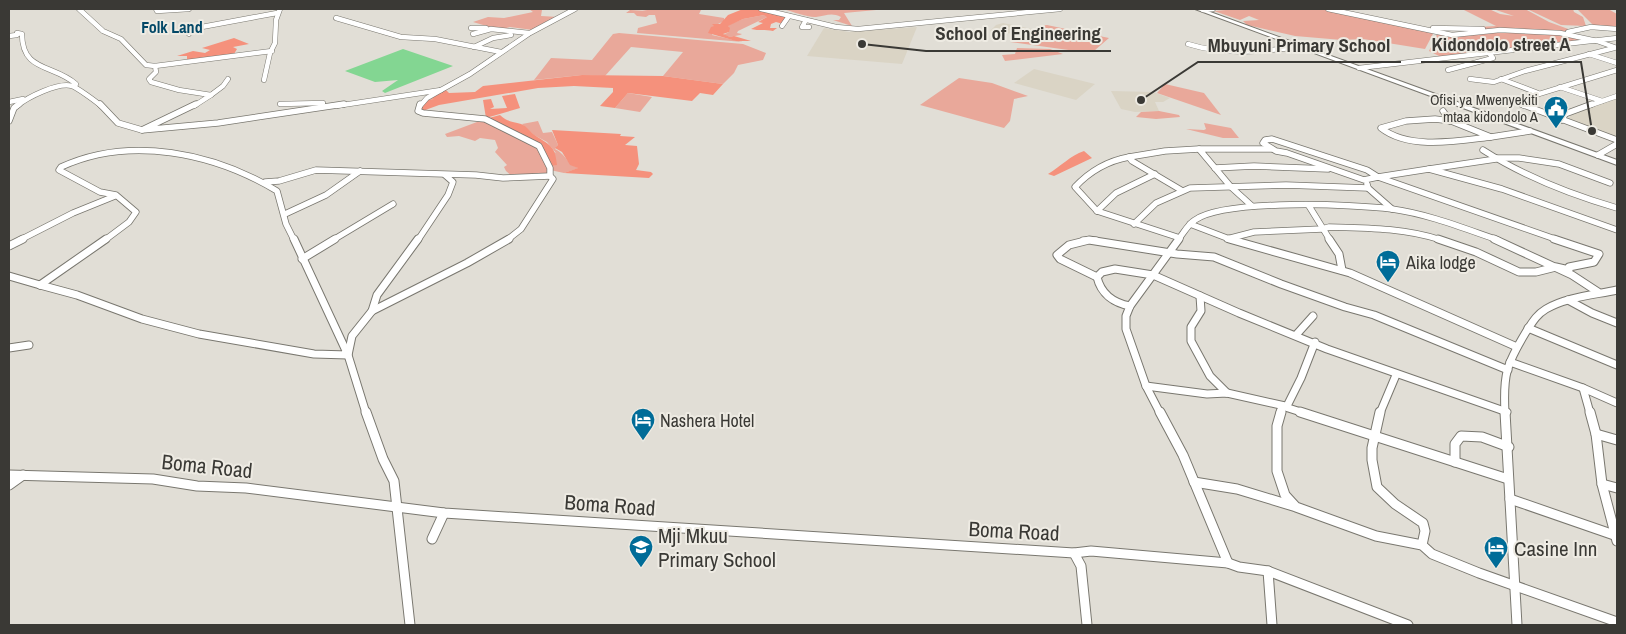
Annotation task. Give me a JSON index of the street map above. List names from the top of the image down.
{
  "streets": {
    "street": ["Boma Road"]
  },
  "districts": ["Folk Land"],
  "places": {
    "other": ["School of Engineering", "Mbuyuni Primary School", "Kidondolo street A"],
    "public building": ["Ofisi ya Mwenyekiti mtaa kidondolo A"],
    "hotel": ["Aika lodge", "Nashera Hotel", "Casine Inn"],
    "school or university": ["Mji Mkuu Primary School"]
  }
}
